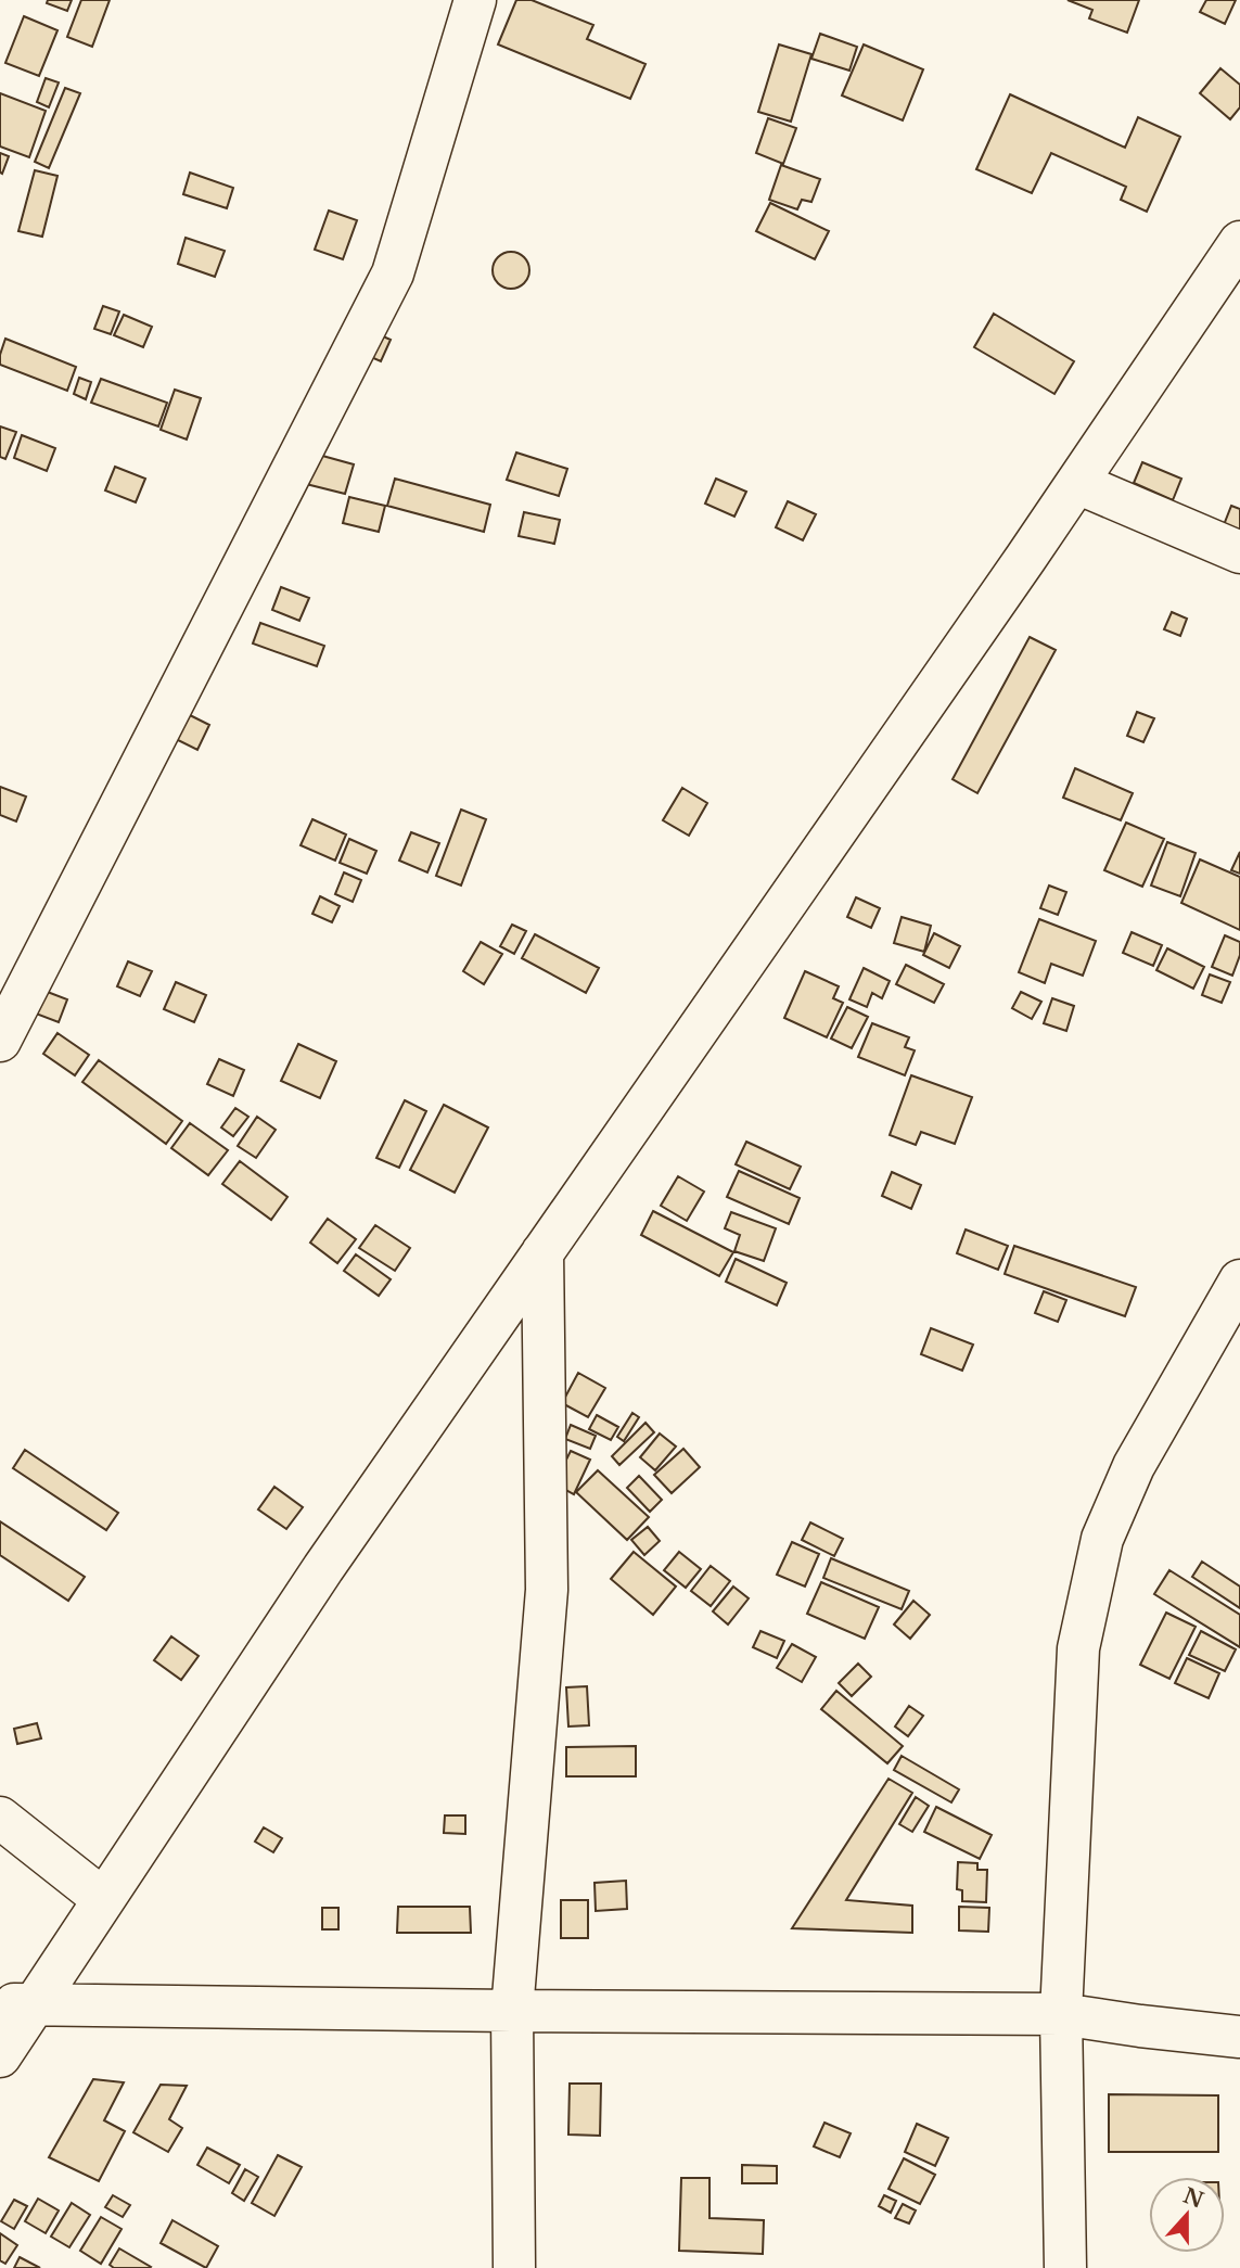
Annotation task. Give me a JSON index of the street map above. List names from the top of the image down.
{
  "north": "top"
}
